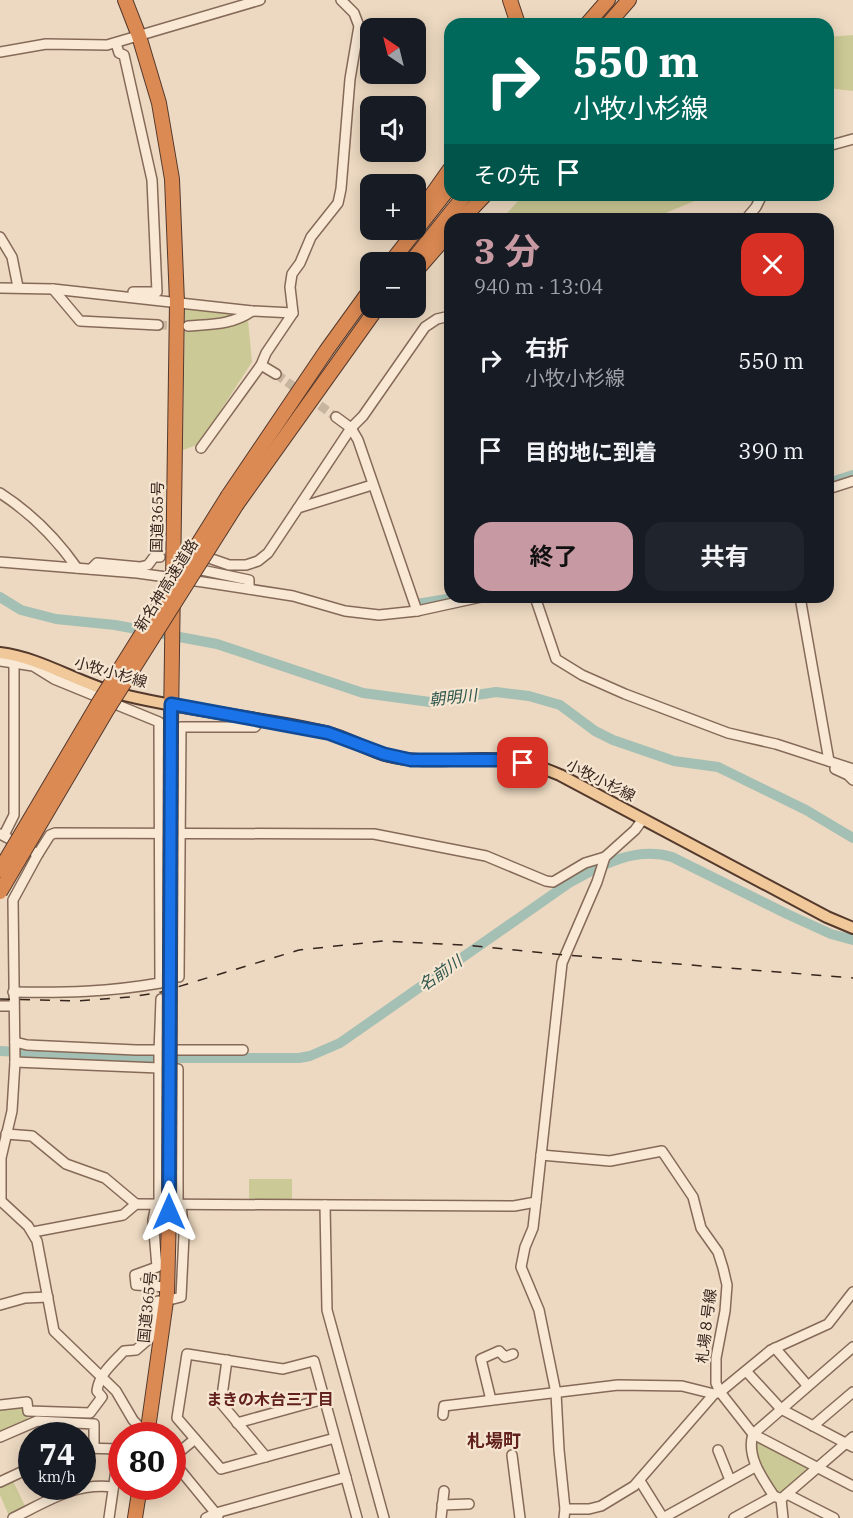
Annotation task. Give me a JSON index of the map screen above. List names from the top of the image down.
{
  "streets": {
    "highway": ["国道365号", "新名神高速道路"],
    "main road": ["小牧小杉線"],
    "street": ["札場８号線"]
  },
  "crossings": [
    ["国道365号", "小牧小杉線"]
  ],
  "districts": ["まきの木台三丁目", "札場町"],
  "water": ["朝明川", "名前川"],
  "north": "top left",
  "page": {
    "map_buttons": ["+", "−"],
    "turn": ["550 m", "小牧小杉線"],
    "then": "その先",
    "heading": ["3 分", "940 m · 13:04"],
    "list": [
      {
        "name": "右折",
        "note": "小牧小杉線",
        "value": "550 m"
      },
      {
        "name": "目的地に到着",
        "value": "390 m"
      }
    ],
    "buttons": ["終了", "共有"],
    "speed": "74 km/h",
    "limit": "80"
  }
}
